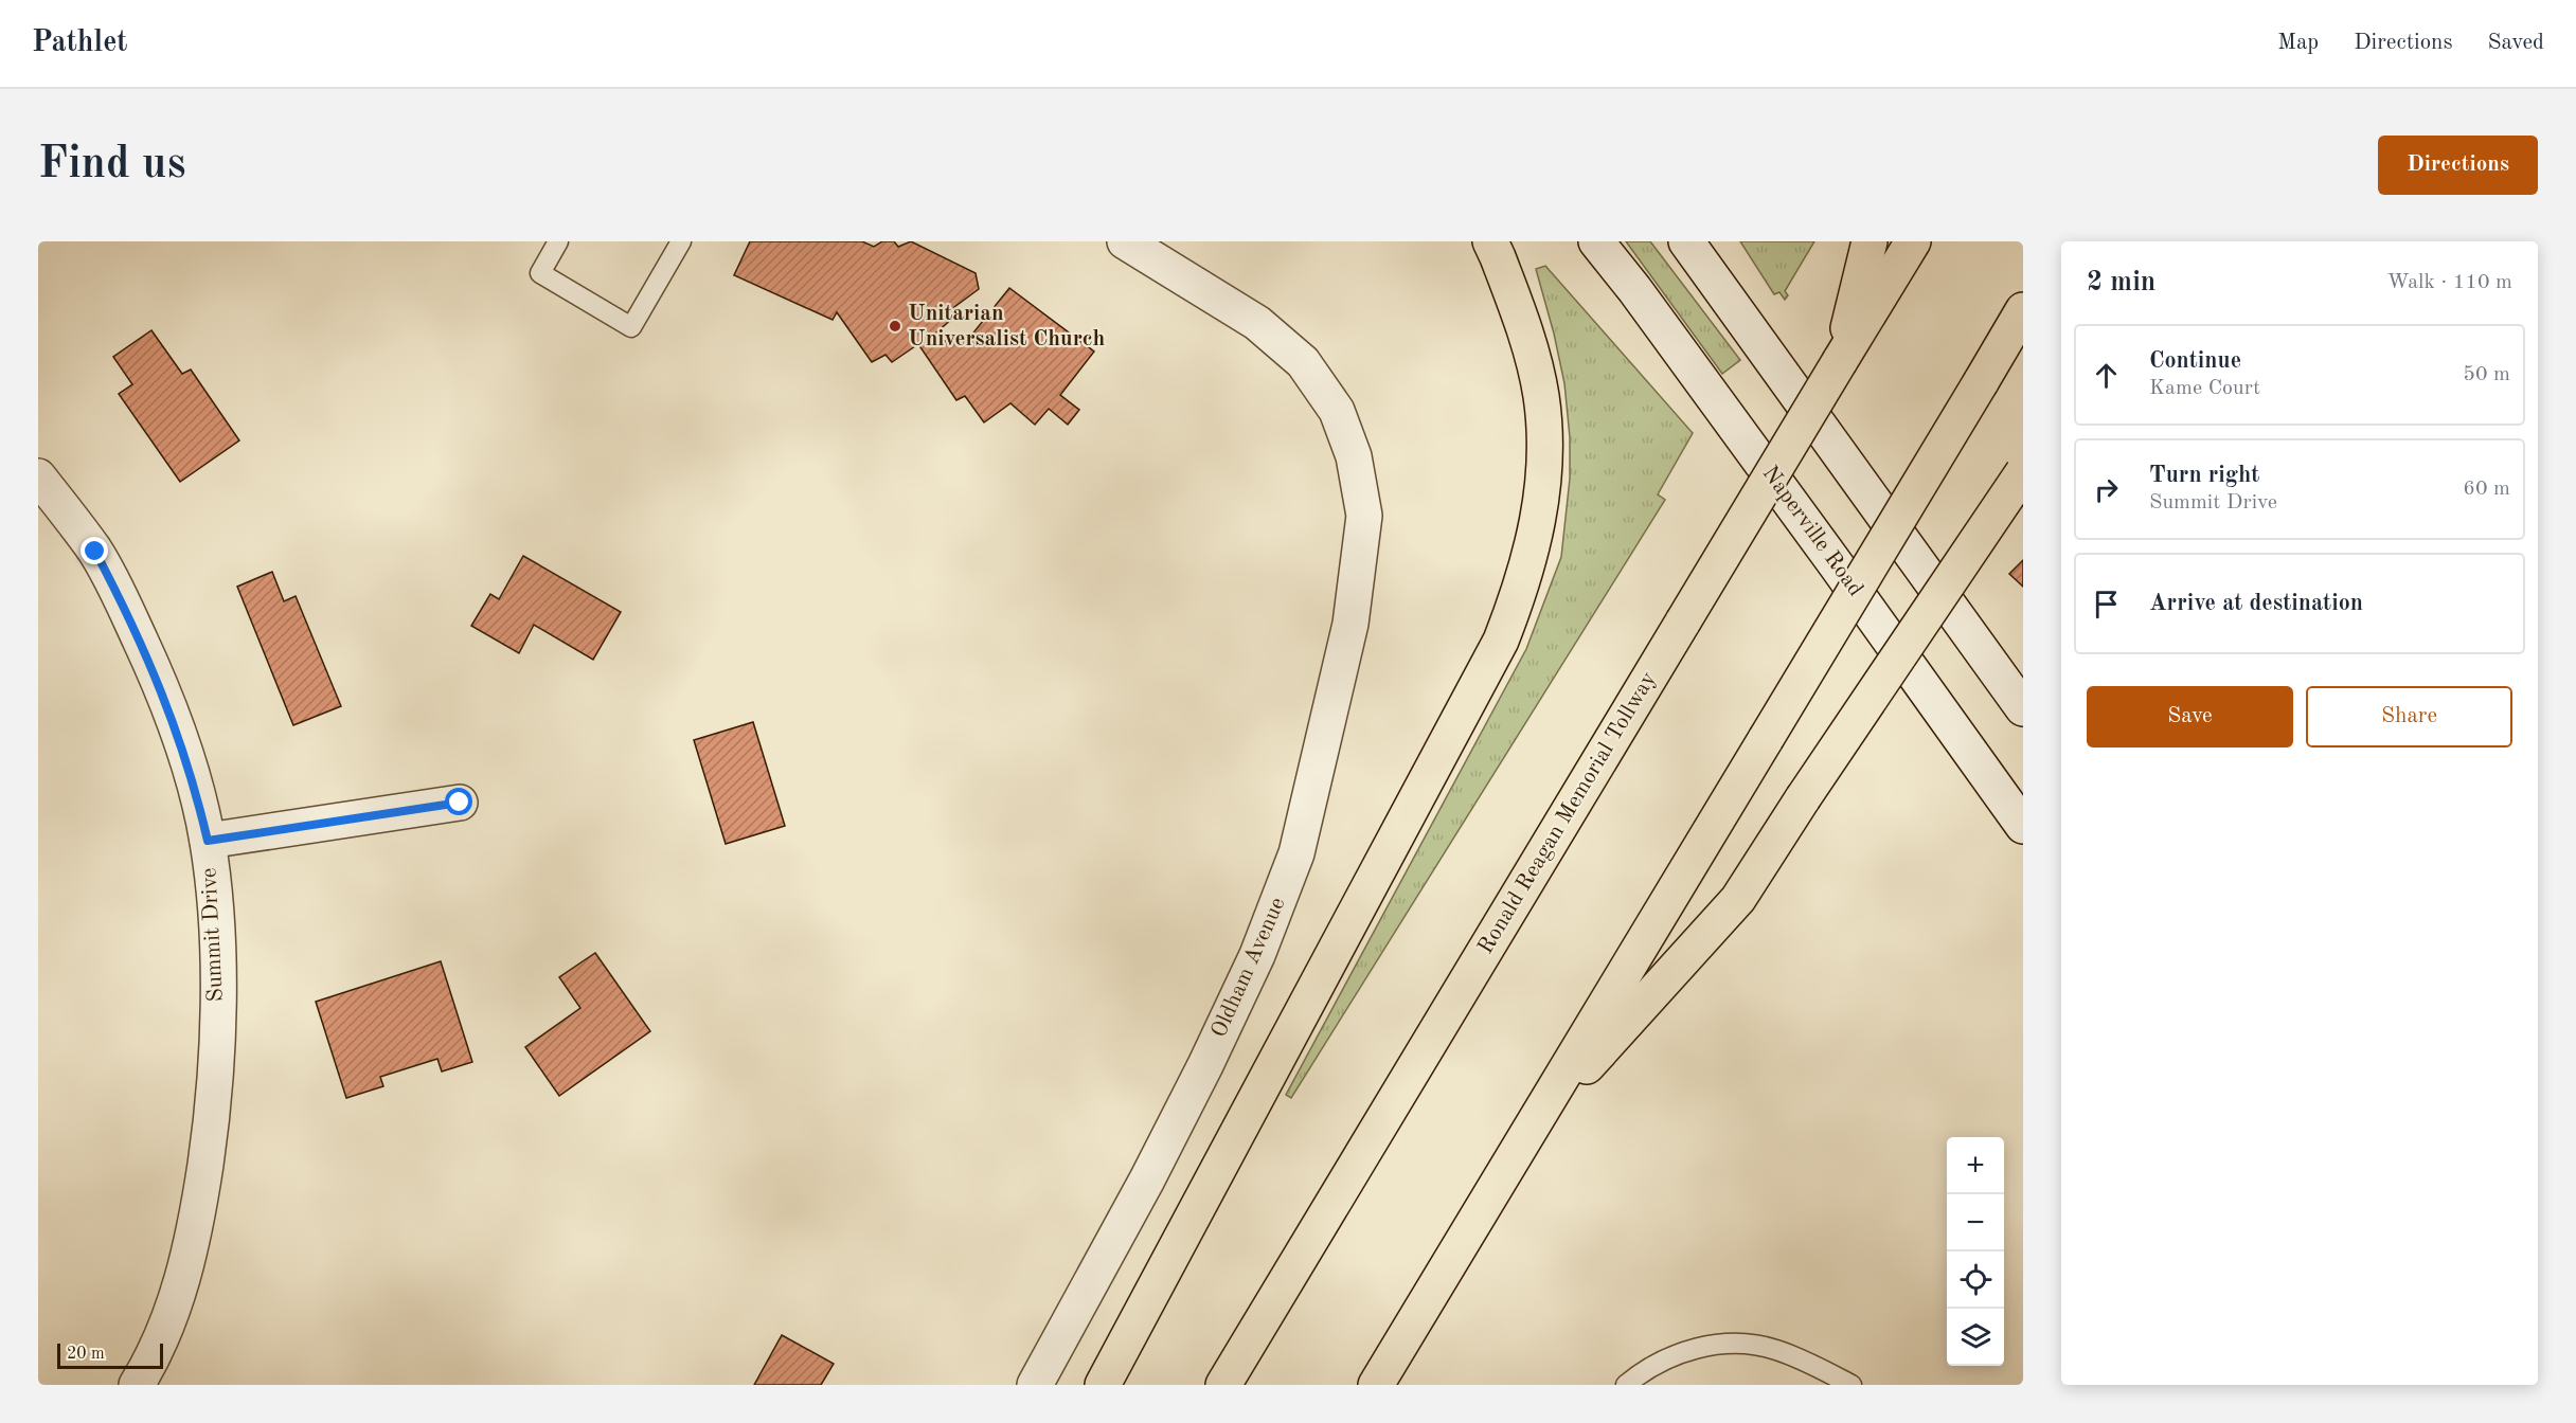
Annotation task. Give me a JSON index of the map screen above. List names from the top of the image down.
{
  "streets": {
    "highway": ["Ronald Reagan Memorial Tollway"],
    "street": ["Naperville Road", "Summit Drive", "Oldham Avenue"]
  },
  "places": ["Unitarian Universalist Church"],
  "scale_bar": "20 m",
  "page": {
    "header": "Pathlet",
    "nav": ["Map", "Directions", "Saved"],
    "buttons": [
      "Directions",
      ["Save", "Share"]
    ],
    "title": "Find us",
    "heading": ["2 min", "Walk · 110 m"],
    "list": [
      ["Continue", "Kame Court", "50 m"],
      ["Turn right", "Summit Drive", "60 m"],
      "Arrive at destination"
    ],
    "map_buttons": ["+", "−"],
    "scale": "20 m"
  }
}
